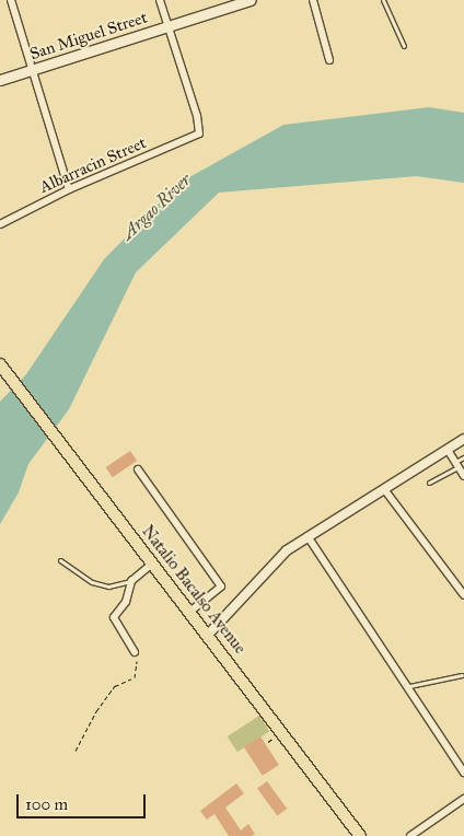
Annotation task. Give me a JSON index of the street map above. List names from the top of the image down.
{
  "streets": {
    "highway": ["Natalio Bacalso Avenue"],
    "main road": ["San Miguel Street"],
    "street": ["Albarracin Street"]
  },
  "crossings": [
    ["San Miguel Street", "Albarracin Street"]
  ],
  "water": ["Argao River"],
  "scale_bar": "100 m"
}
